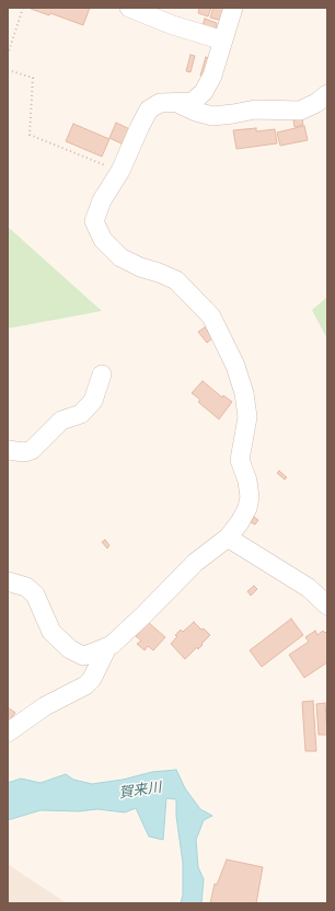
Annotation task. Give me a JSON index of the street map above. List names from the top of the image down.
{
  "water": ["賀来川"]
}
